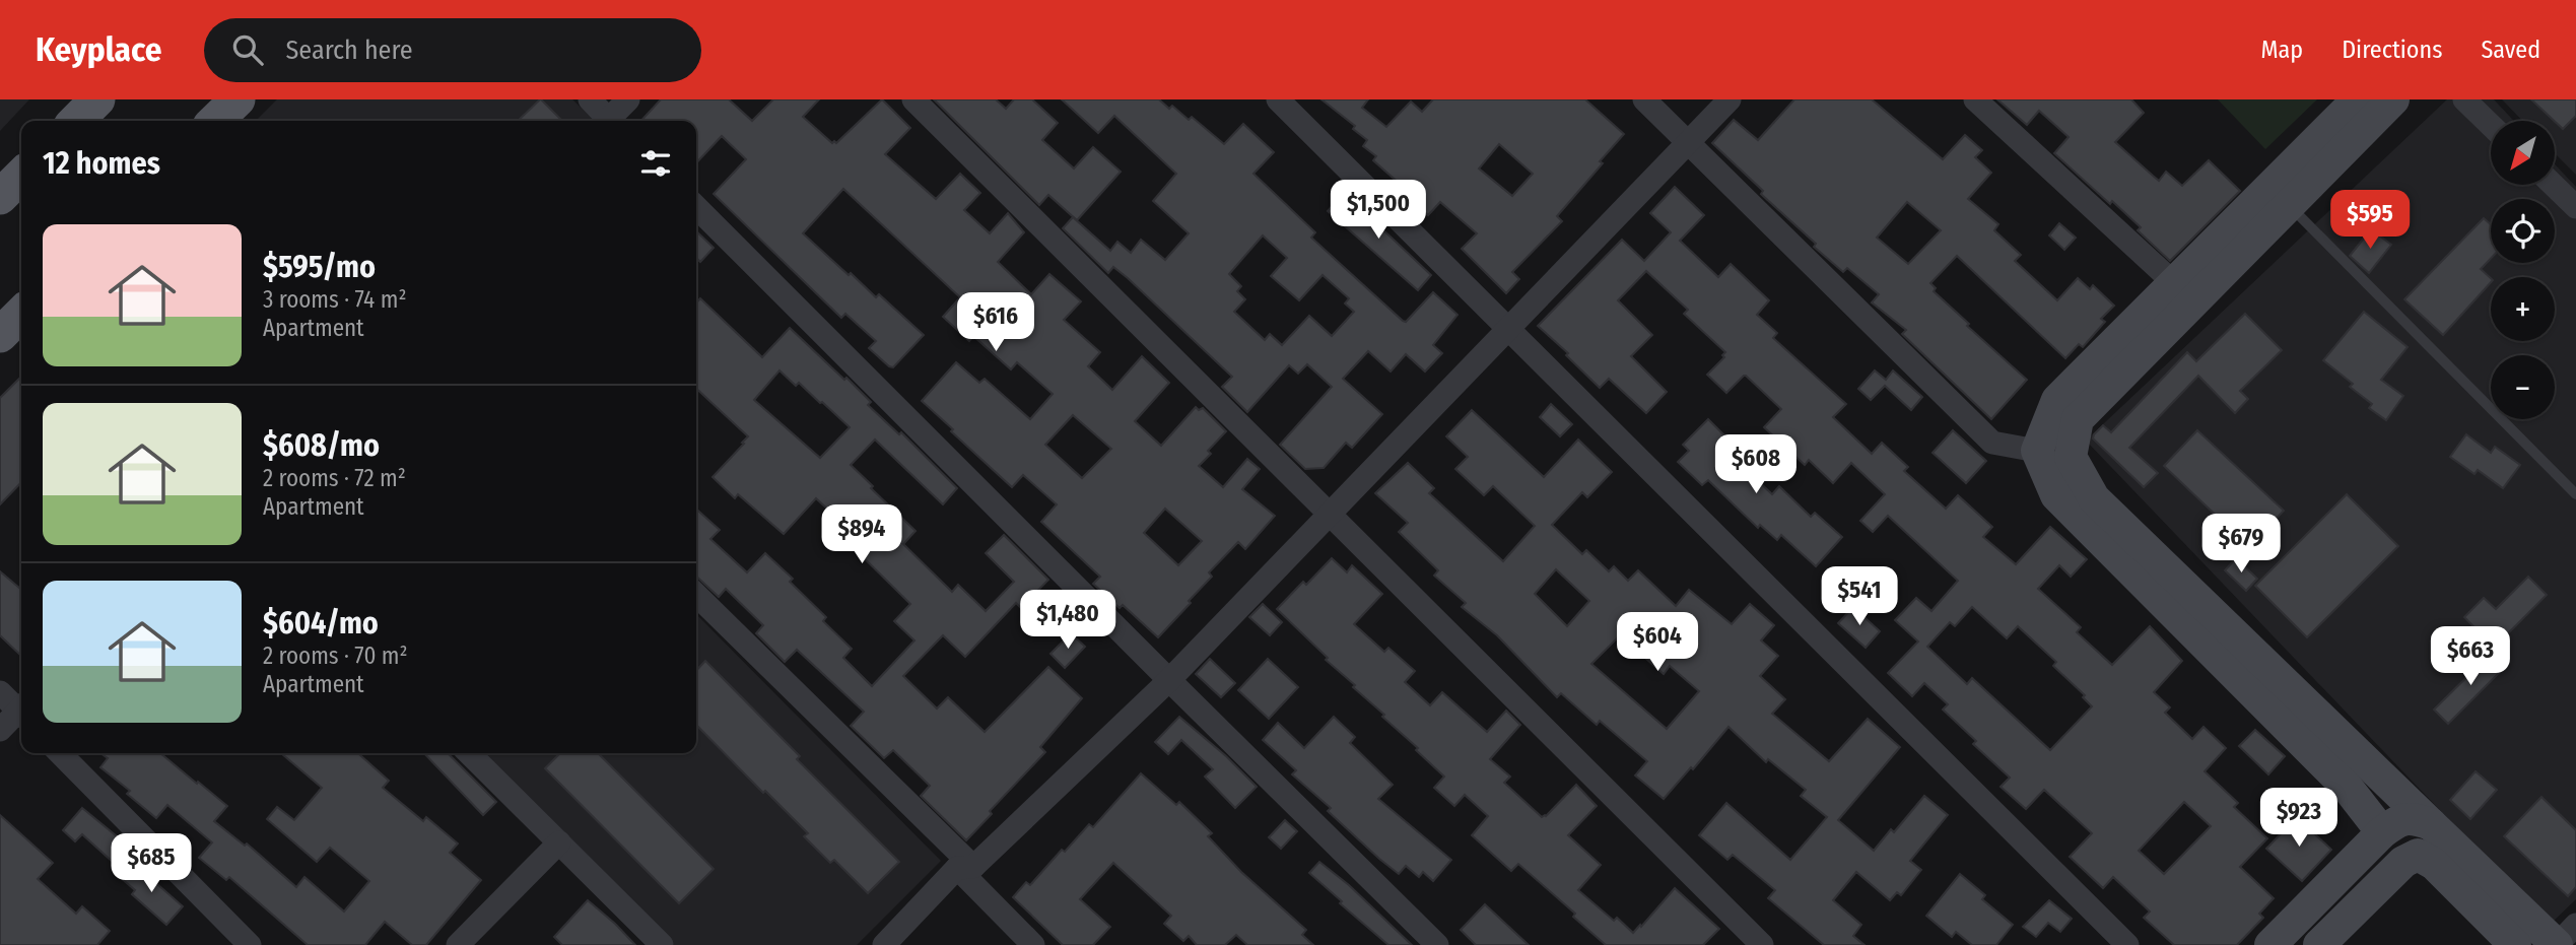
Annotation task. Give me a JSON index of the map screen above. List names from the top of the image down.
{
  "north": "bottom left",
  "page": {
    "header": "Keyplace",
    "search": "Search here",
    "nav": ["Map", "Directions", "Saved"],
    "map_buttons": ["+", "−"],
    "heading": "12 homes",
    "price": [
      "$1,500",
      "$595",
      "$616",
      "$608",
      "$894",
      "$679",
      "$541",
      "$1,480",
      "$604",
      "$663",
      "$923",
      "$685"
    ],
    "list": [
      {
        "name": "$595/mo",
        "note": "3 rooms · 74 m² · Apartment"
      },
      {
        "name": "$608/mo",
        "note": "2 rooms · 72 m² · Apartment"
      },
      {
        "name": "$604/mo",
        "note": "2 rooms · 70 m² · Apartment"
      }
    ]
  }
}
